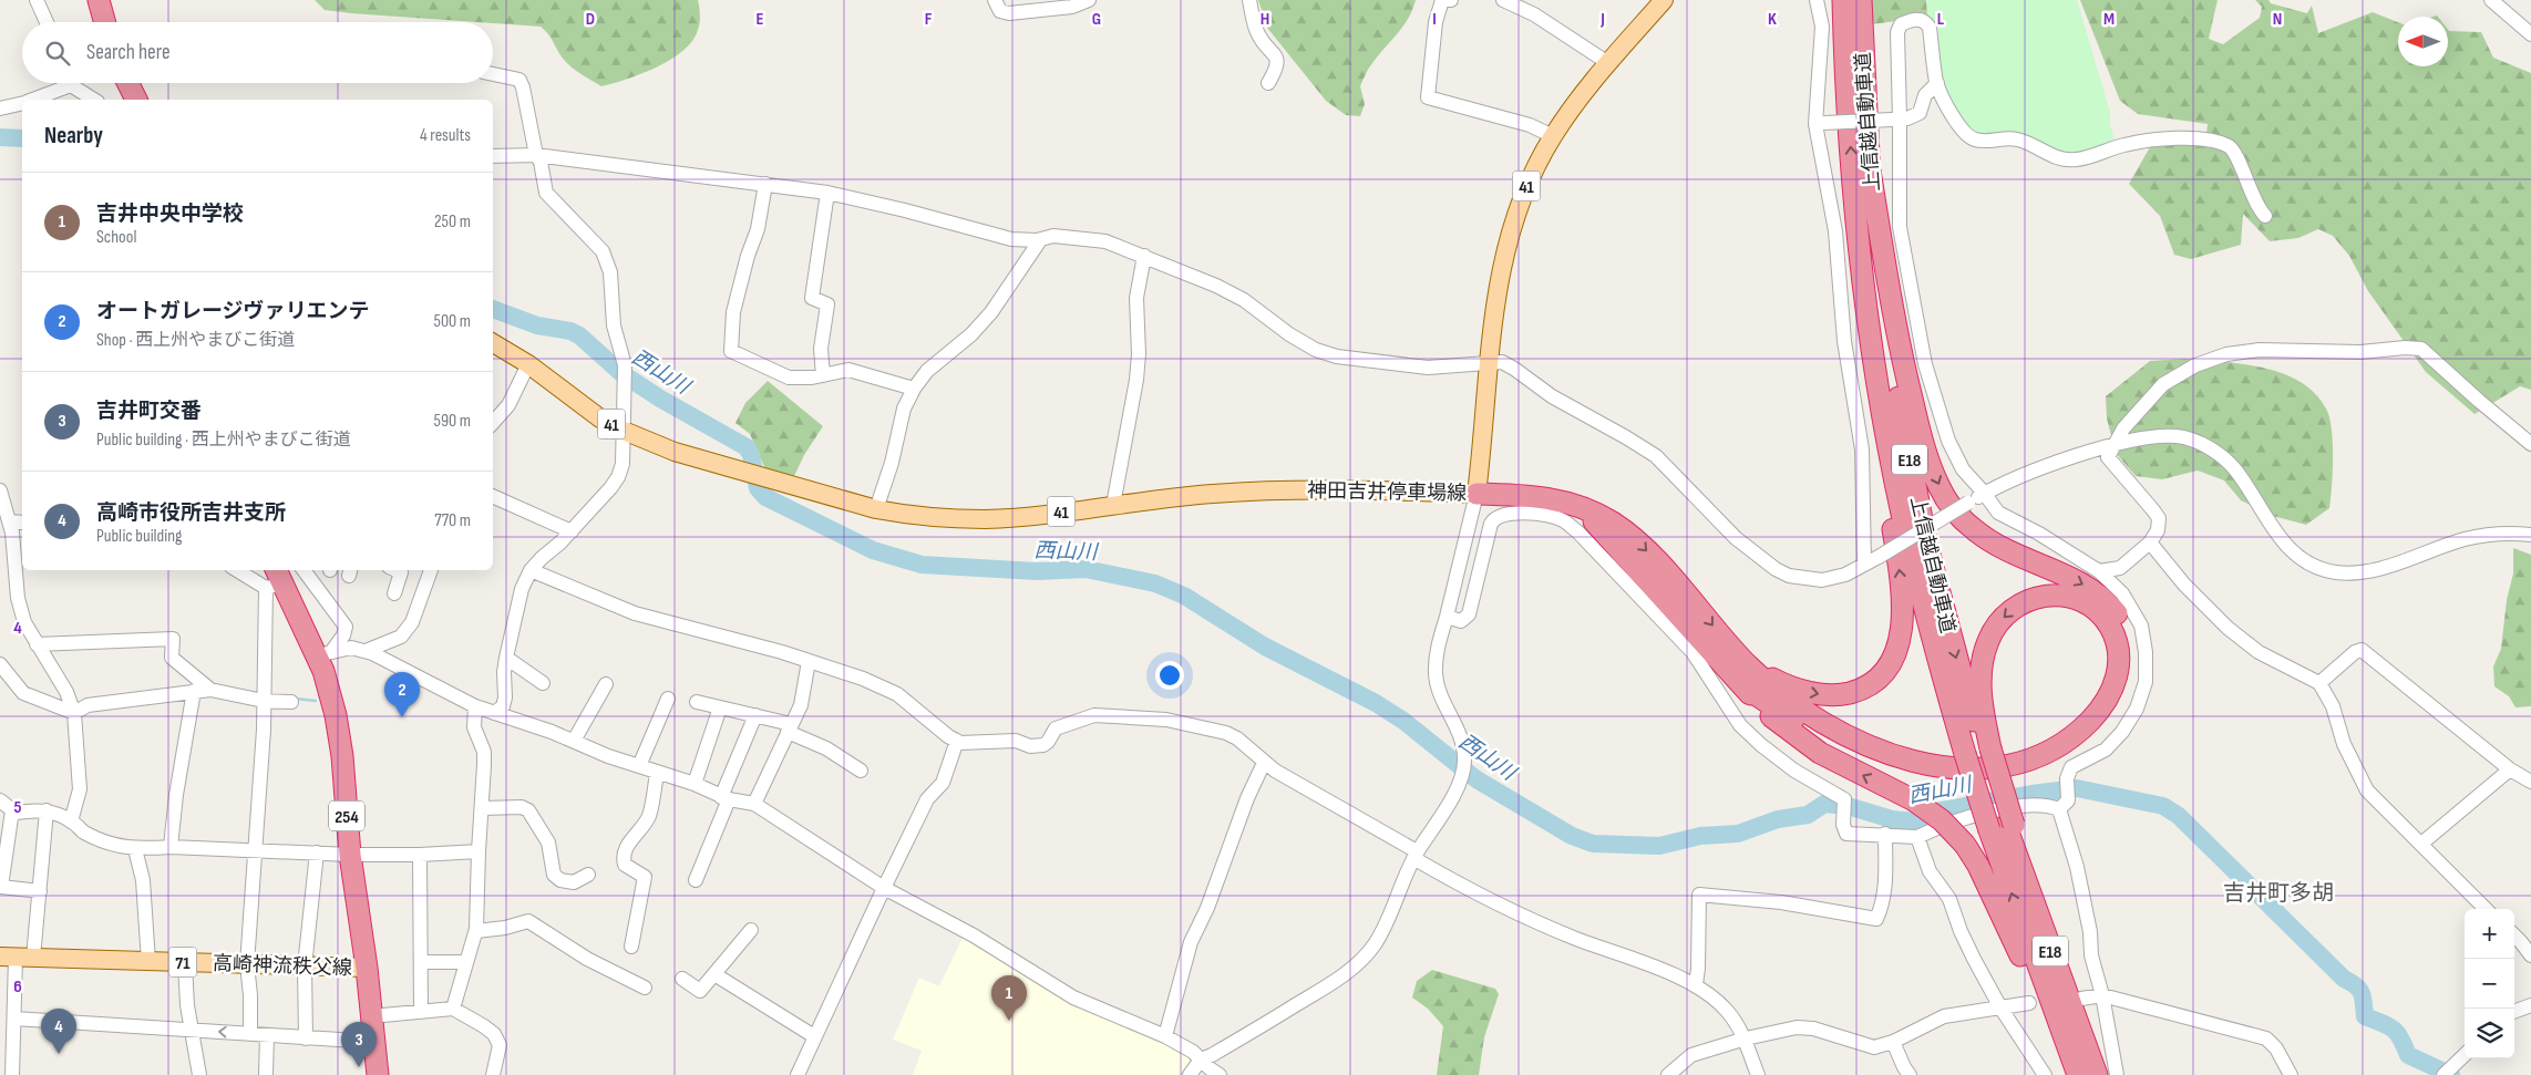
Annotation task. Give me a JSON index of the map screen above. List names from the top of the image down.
{
  "streets": {
    "highway": ["上信越自動車道", "E18", "254"],
    "main road": [
      "41",
      "神田吉井停車場線",
      "71",
      "高崎神流秩父線"
    ]
  },
  "crossings": [
    ["254", "高崎神流秩父線"]
  ],
  "districts": ["吉井町多胡"],
  "water": ["西山川"],
  "north": "left",
  "page": {
    "search": "Search here",
    "heading": ["Nearby", "4 results"],
    "list": [
      {
        "mark": "1",
        "name": "吉井中央中学校",
        "note": "School",
        "value": "250 m"
      },
      {
        "mark": "2",
        "name": "オートガレージヴァリエンテ",
        "note": "Shop · 西上州やまびこ街道",
        "value": "500 m"
      },
      {
        "mark": "3",
        "name": "吉井町交番",
        "note": "Public building · 西上州やまびこ街道",
        "value": "590 m"
      },
      {
        "mark": "4",
        "name": "高崎市役所吉井支所",
        "note": "Public building",
        "value": "770 m"
      }
    ],
    "pins": [
      "2",
      "1",
      "4",
      "3"
    ],
    "map_buttons": ["+", "−"]
  },
  "grid": {
    "columns": [
      "D",
      "E",
      "F",
      "G",
      "H",
      "I",
      "J",
      "K",
      "L",
      "M",
      "N"
    ],
    "rows": ["4", "5", "6"]
  }
}
